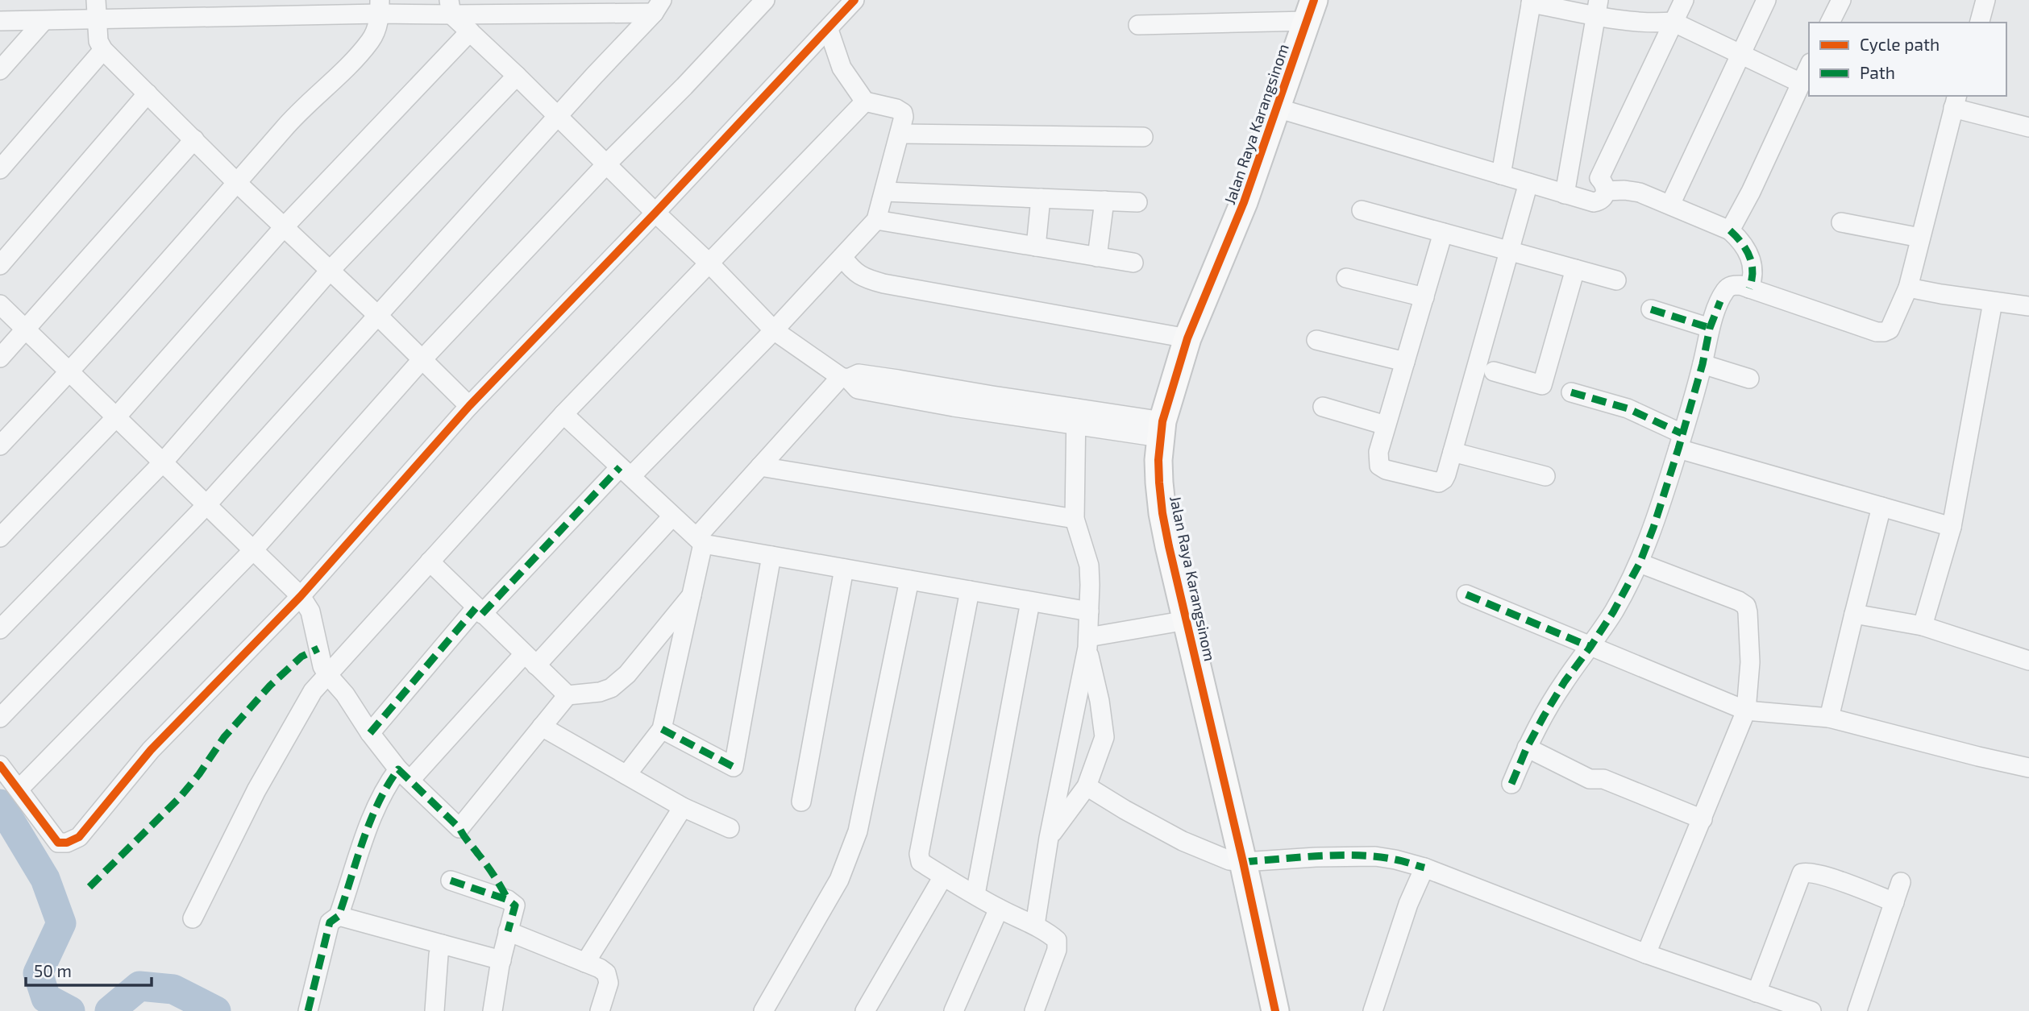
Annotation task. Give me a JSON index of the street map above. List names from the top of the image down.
{
  "streets": {
    "street": ["Jalan Raya Karangsinom"]
  },
  "legend": ["Cycle path", "Path"],
  "scale_bar": "50 m"
}
